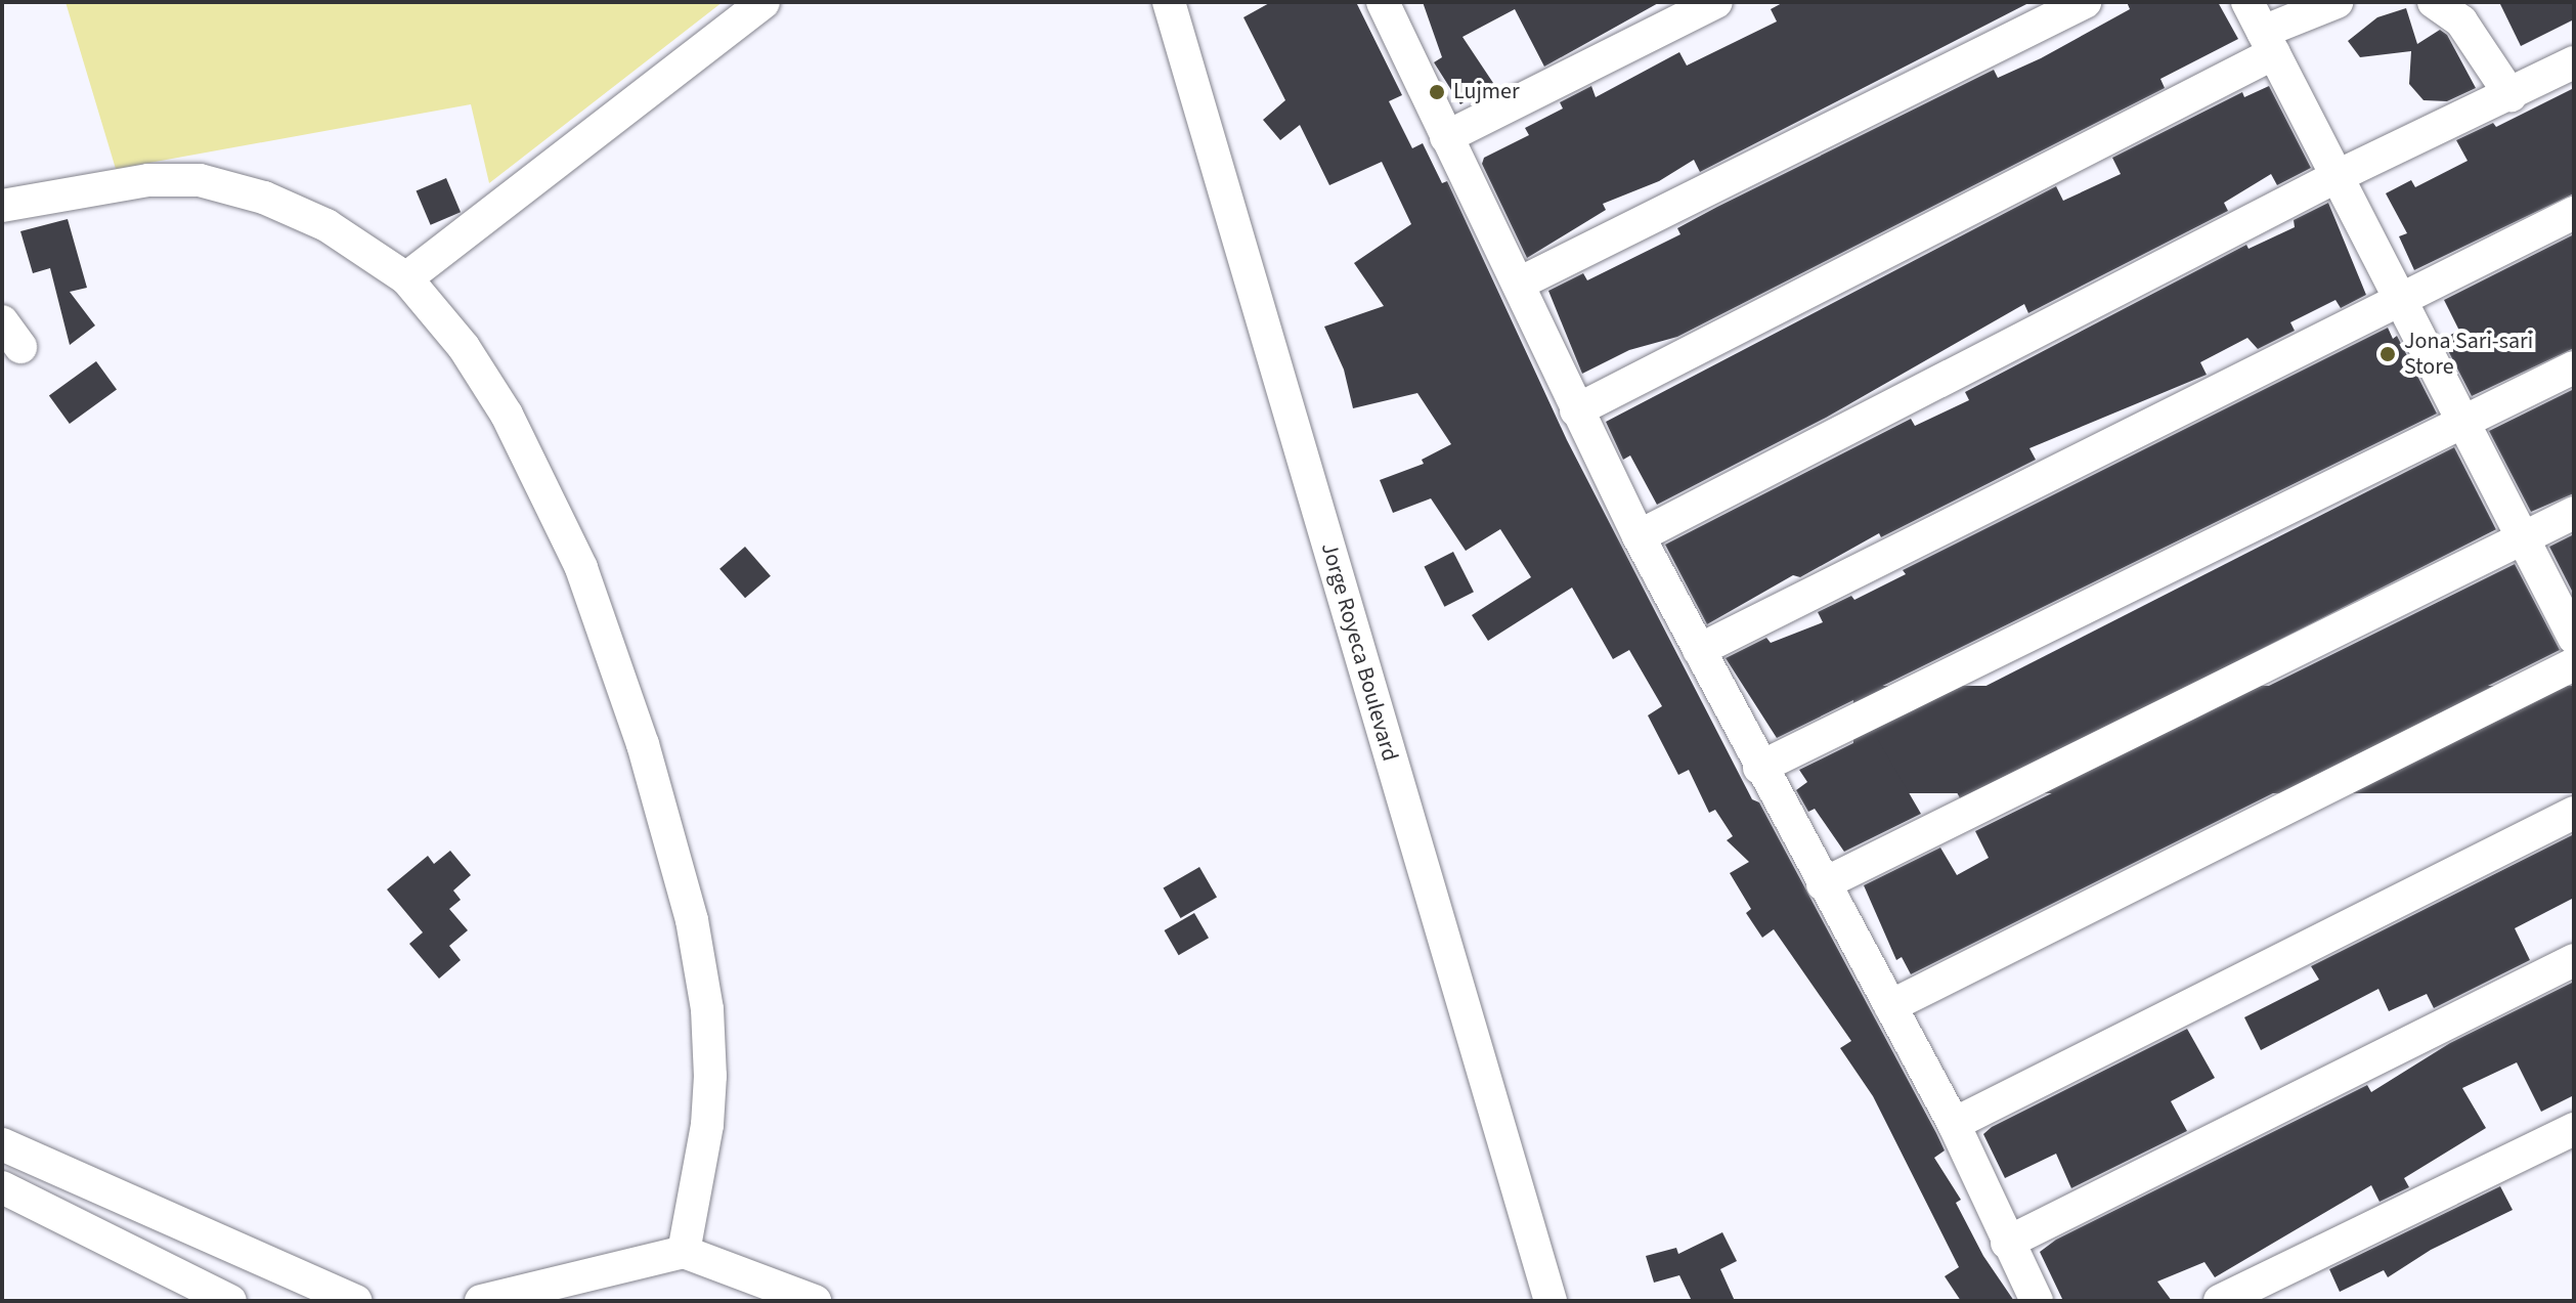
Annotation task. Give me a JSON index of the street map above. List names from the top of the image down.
{
  "streets": {
    "street": ["Jorge Royeca Boulevard"]
  },
  "places": ["Lujmer", "Jona Sari-sari Store"]
}
